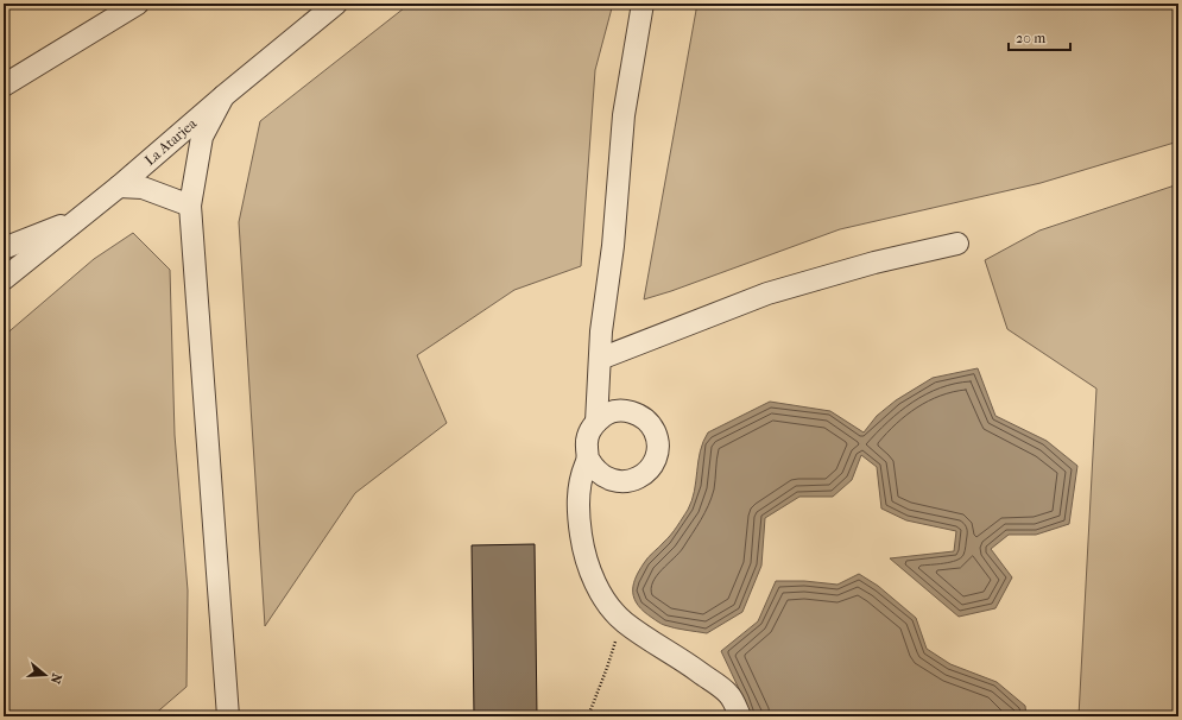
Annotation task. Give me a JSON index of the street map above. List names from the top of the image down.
{
  "streets": {
    "lane": ["La Atarjea"]
  },
  "scale_bar": "20 m",
  "north": "right"
}
